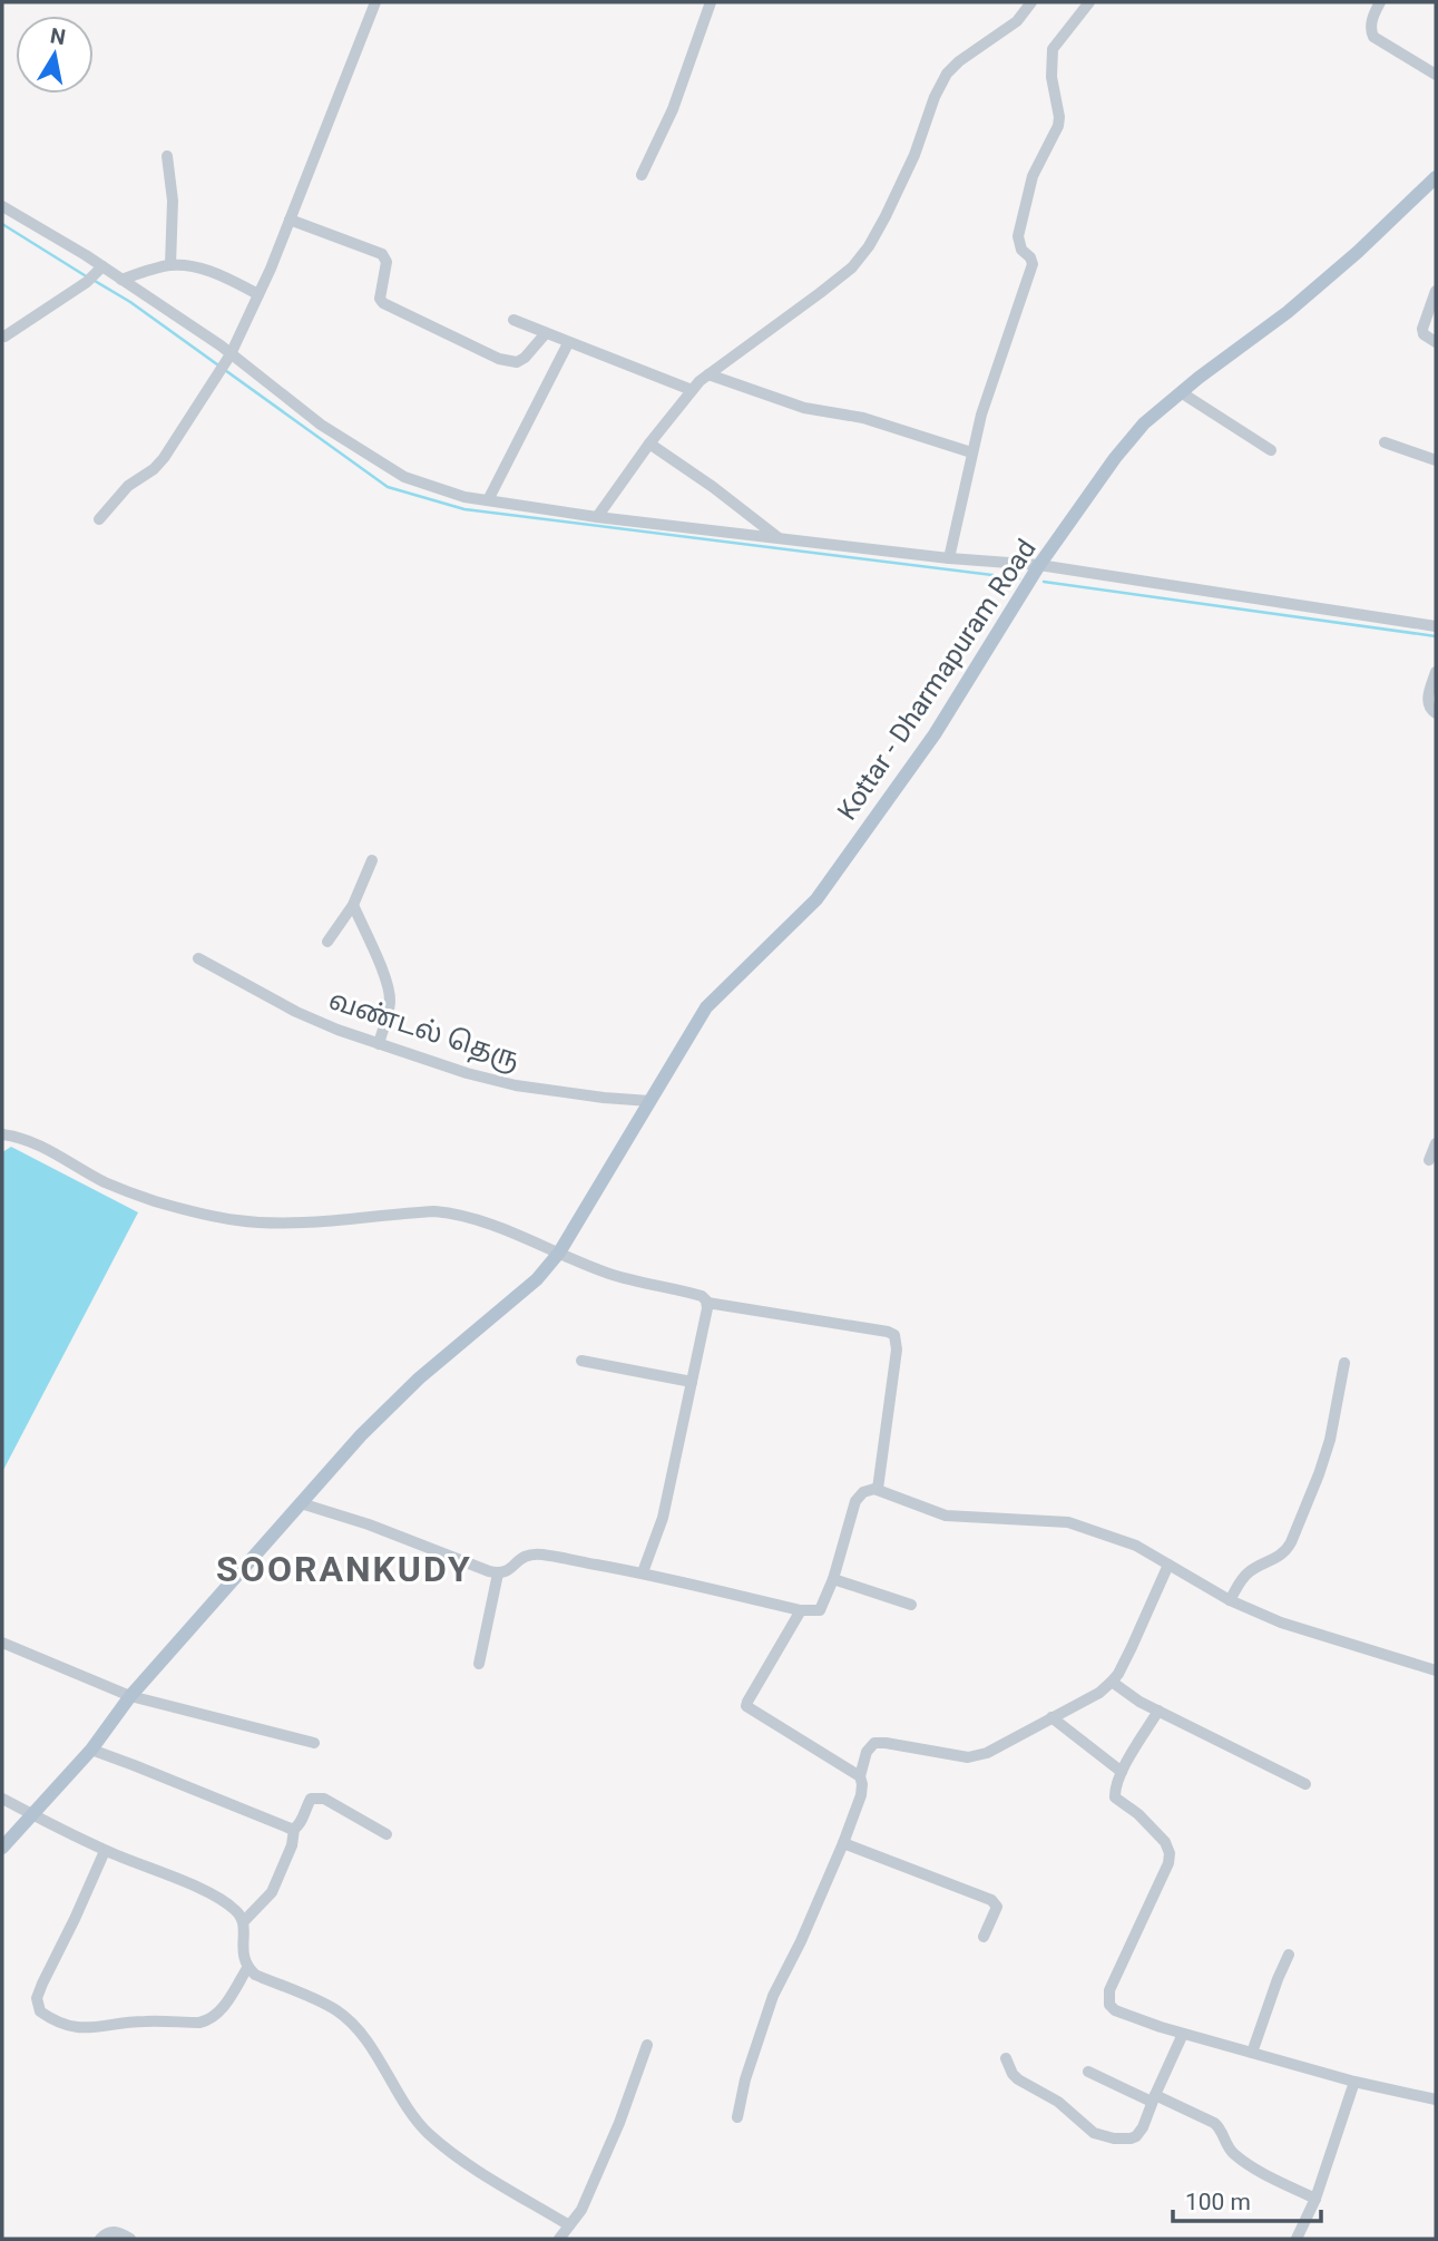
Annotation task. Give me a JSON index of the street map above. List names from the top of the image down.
{
  "streets": {
    "main road": ["Kottar - Dharmapuram Road"],
    "street": ["வண்டல் தெரு"]
  },
  "crossings": [
    ["Kottar - Dharmapuram Road", "வண்டல் தெரு"]
  ],
  "districts": ["SOORANKUDY"],
  "scale_bar": "100 m",
  "north": "top"
}
